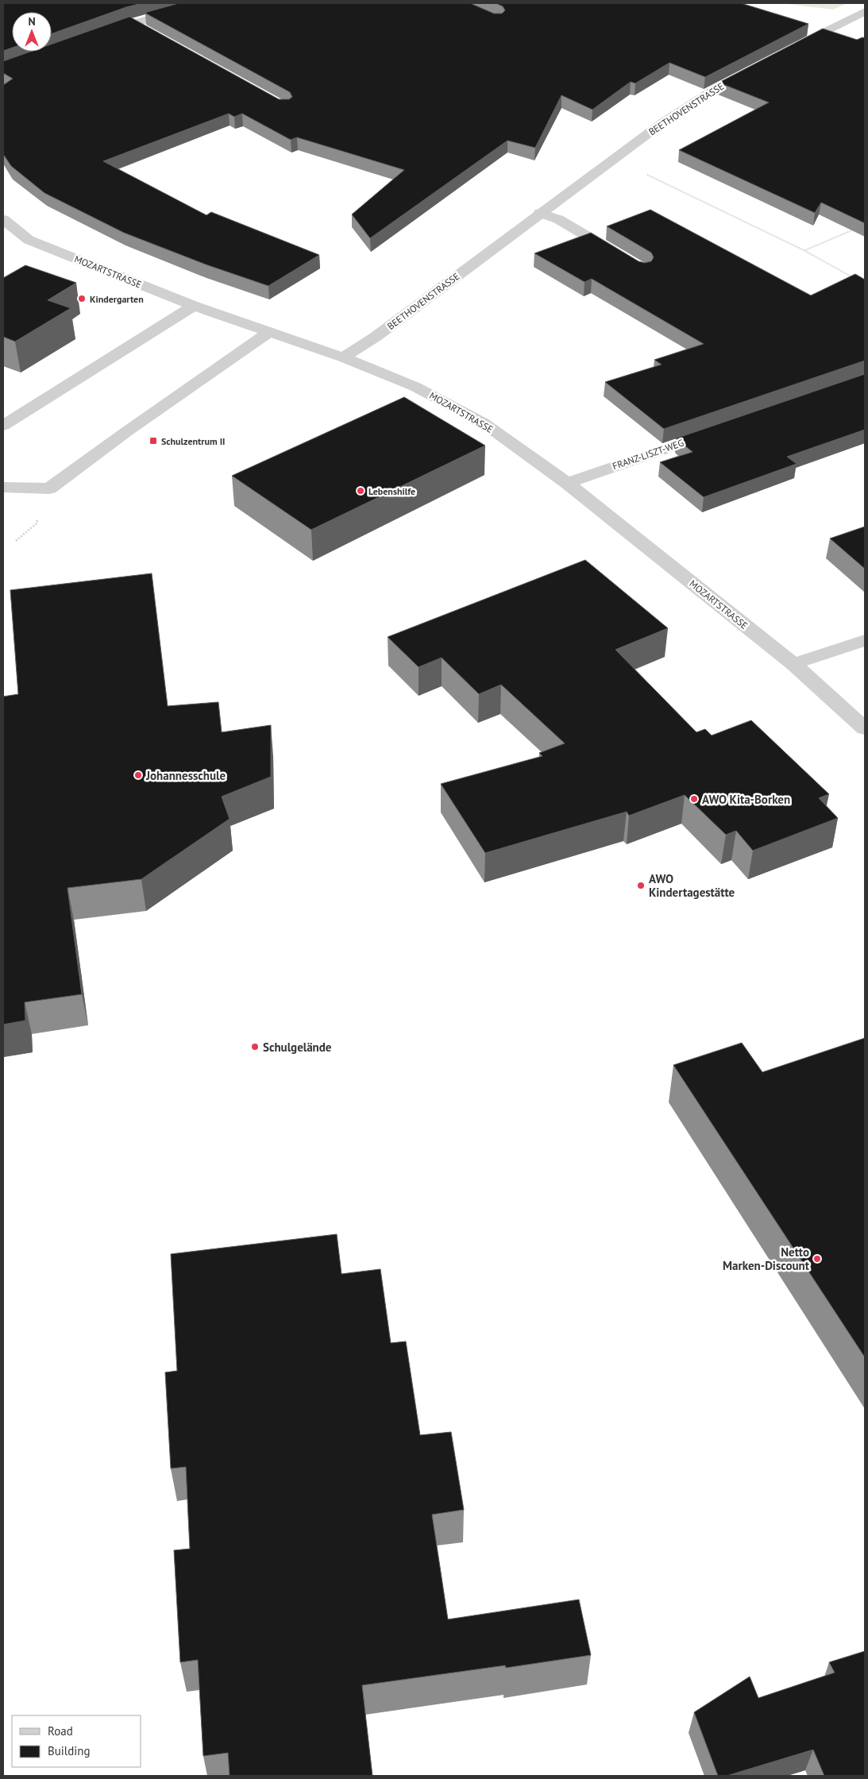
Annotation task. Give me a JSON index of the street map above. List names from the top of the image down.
{
  "streets": {
    "street": ["BEETHOVENSTRASSE", "MOZARTSTRASSE", "FRANZ-LISZT-WEG"]
  },
  "crossings": [
    ["BEETHOVENSTRASSE", "MOZARTSTRASSE"],
    ["MOZARTSTRASSE", "FRANZ-LISZT-WEG"]
  ],
  "places": {
    "other": [
      "Kindergarten",
      "Lebenshilfe",
      "Johannesschule",
      "AWO Kita-Borken",
      "AWO Kindertagestätte",
      "Schulgelände",
      "Netto Marken-Discount"
    ],
    "transit": ["Schulzentrum II"]
  },
  "legend": ["Road", "Building"],
  "north": "top"
}
